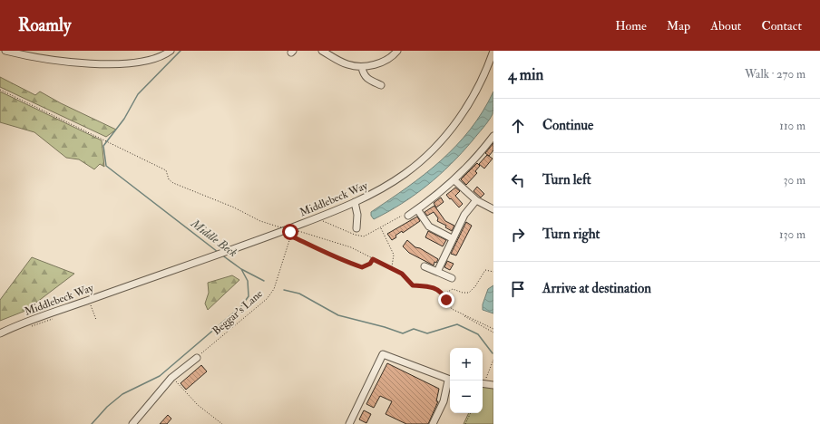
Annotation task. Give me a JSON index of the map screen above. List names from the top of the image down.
{
  "streets": {
    "street": ["Middlebeck Way"],
    "path": ["Beggar's Lane"]
  },
  "water": ["Middle Beck"],
  "page": {
    "header": "Roamly",
    "nav": [
      "Home",
      "Map",
      "About",
      "Contact"
    ],
    "heading": ["4 min", "Walk · 270 m"],
    "list": [
      ["Continue", "110 m"],
      ["Turn left", "30 m"],
      ["Turn right", "130 m"],
      "Arrive at destination"
    ],
    "map_buttons": ["+", "−"]
  }
}
